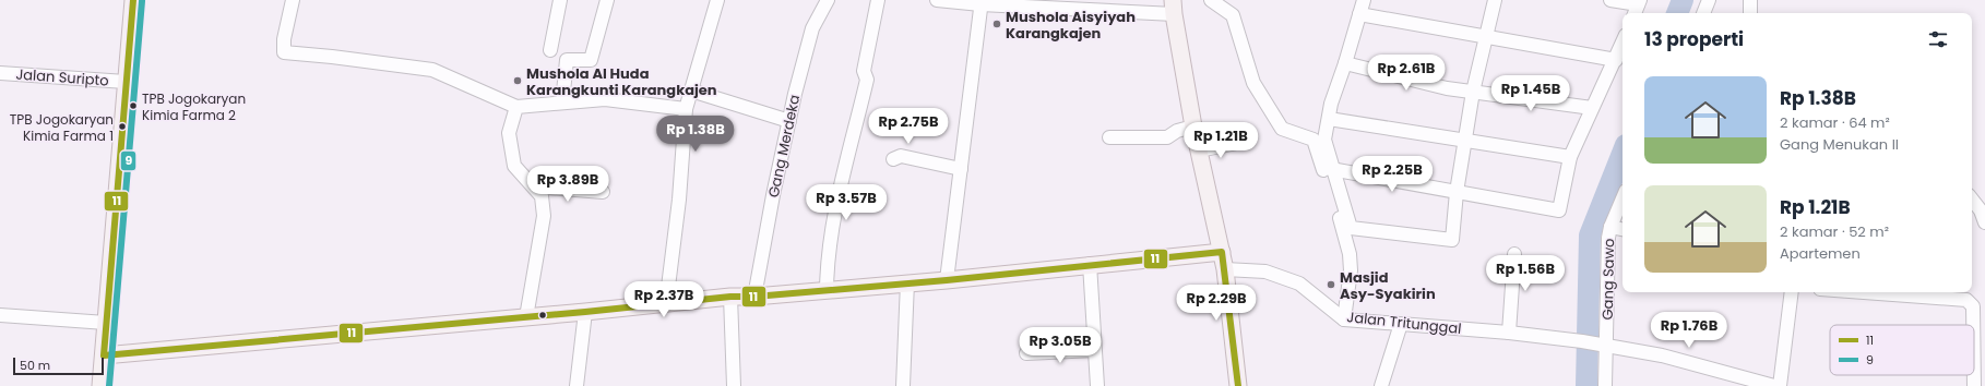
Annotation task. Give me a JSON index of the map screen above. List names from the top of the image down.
{
  "streets": {
    "street": [
      "Jalan Suripto",
      "Gang Merdeka",
      "Gang Sawo",
      "Jalan Tritunggal"
    ]
  },
  "crossings": [
    ["Gang Sawo", "Jalan Tritunggal"]
  ],
  "places": [
    "Mushola Aisyiyah Karangkajen",
    "Mushola Al Huda Karangkunti Karangkajen",
    "TPB Jogokaryan Kimia Farma 2",
    "TPB Jogokaryan Kimia Farma 1",
    "Masjid Asy-Syakirin"
  ],
  "lines": ["transit line 11", "transit line 9"],
  "legend": ["11", "9"],
  "scale_bar": "50 m",
  "page": {
    "heading": "13 properti",
    "price": [
      "Rp 2.61B",
      "Rp 1.45B",
      "Rp 2.75B",
      "Rp 1.38B",
      "Rp 1.21B",
      "Rp 2.25B",
      "Rp 3.89B",
      "Rp 3.57B",
      "Rp 1.56B",
      "Rp 2.37B",
      "Rp 2.29B",
      "Rp 1.76B",
      "Rp 3.05B"
    ],
    "list": [
      {
        "name": "Rp 1.38B",
        "note": "2 kamar · 64 m² · Gang Menukan II"
      },
      {
        "name": "Rp 1.21B",
        "note": "2 kamar · 52 m² · Apartemen"
      }
    ],
    "scale": "50 m"
  }
}
